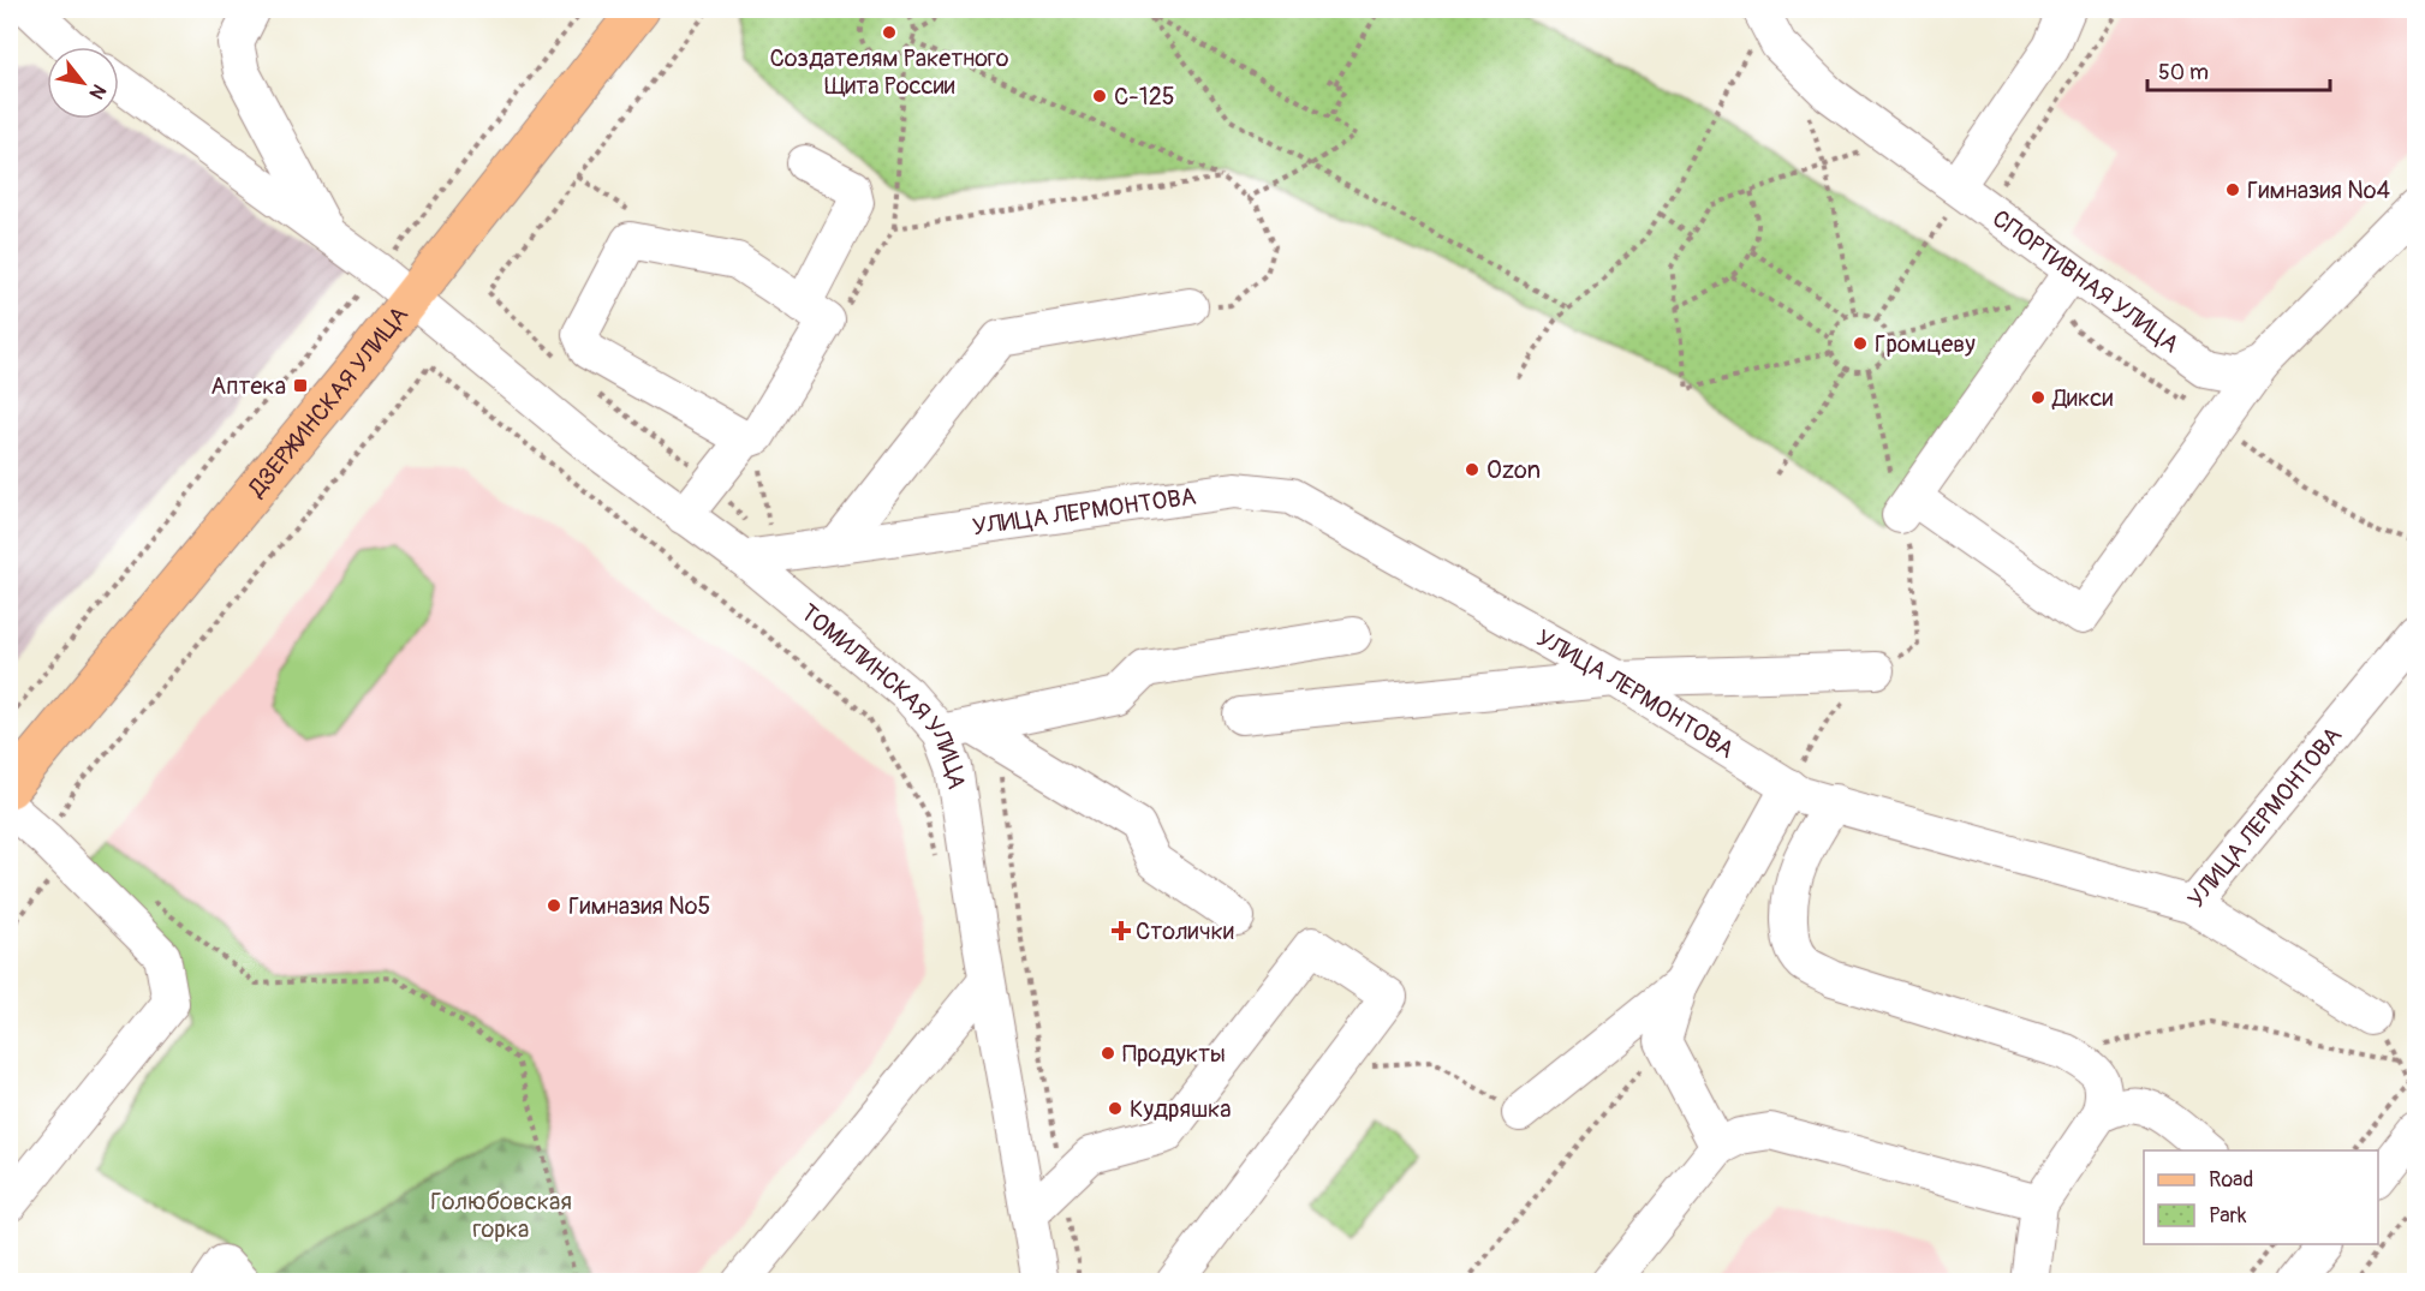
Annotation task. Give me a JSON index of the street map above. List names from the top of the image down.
{
  "streets": {
    "main road": ["ДЗЕРЖИНСКАЯ УЛИЦА"],
    "street": ["СПОРТИВНАЯ УЛИЦА", "УЛИЦА ЛЕРМОНТОВА", "ТОМИЛИНСКАЯ УЛИЦА"]
  },
  "crossings": [
    ["ДЗЕРЖИНСКАЯ УЛИЦА", "ТОМИЛИНСКАЯ УЛИЦА"],
    ["УЛИЦА ЛЕРМОНТОВА", "ТОМИЛИНСКАЯ УЛИЦА"]
  ],
  "parks": ["Голюбовская горка"],
  "places": {
    "other": [
      "Создателям Ракетного Щита России",
      "С-125",
      "Гимназия №4",
      "Громцеву",
      "Дикси",
      "Ozon",
      "Гимназия №5",
      "Продукты",
      "Кудряшка"
    ],
    "transit": ["Аптека"],
    "health": ["Столички"]
  },
  "legend": ["Road", "Park"],
  "scale_bar": "50 m",
  "north": "bottom right"
}
